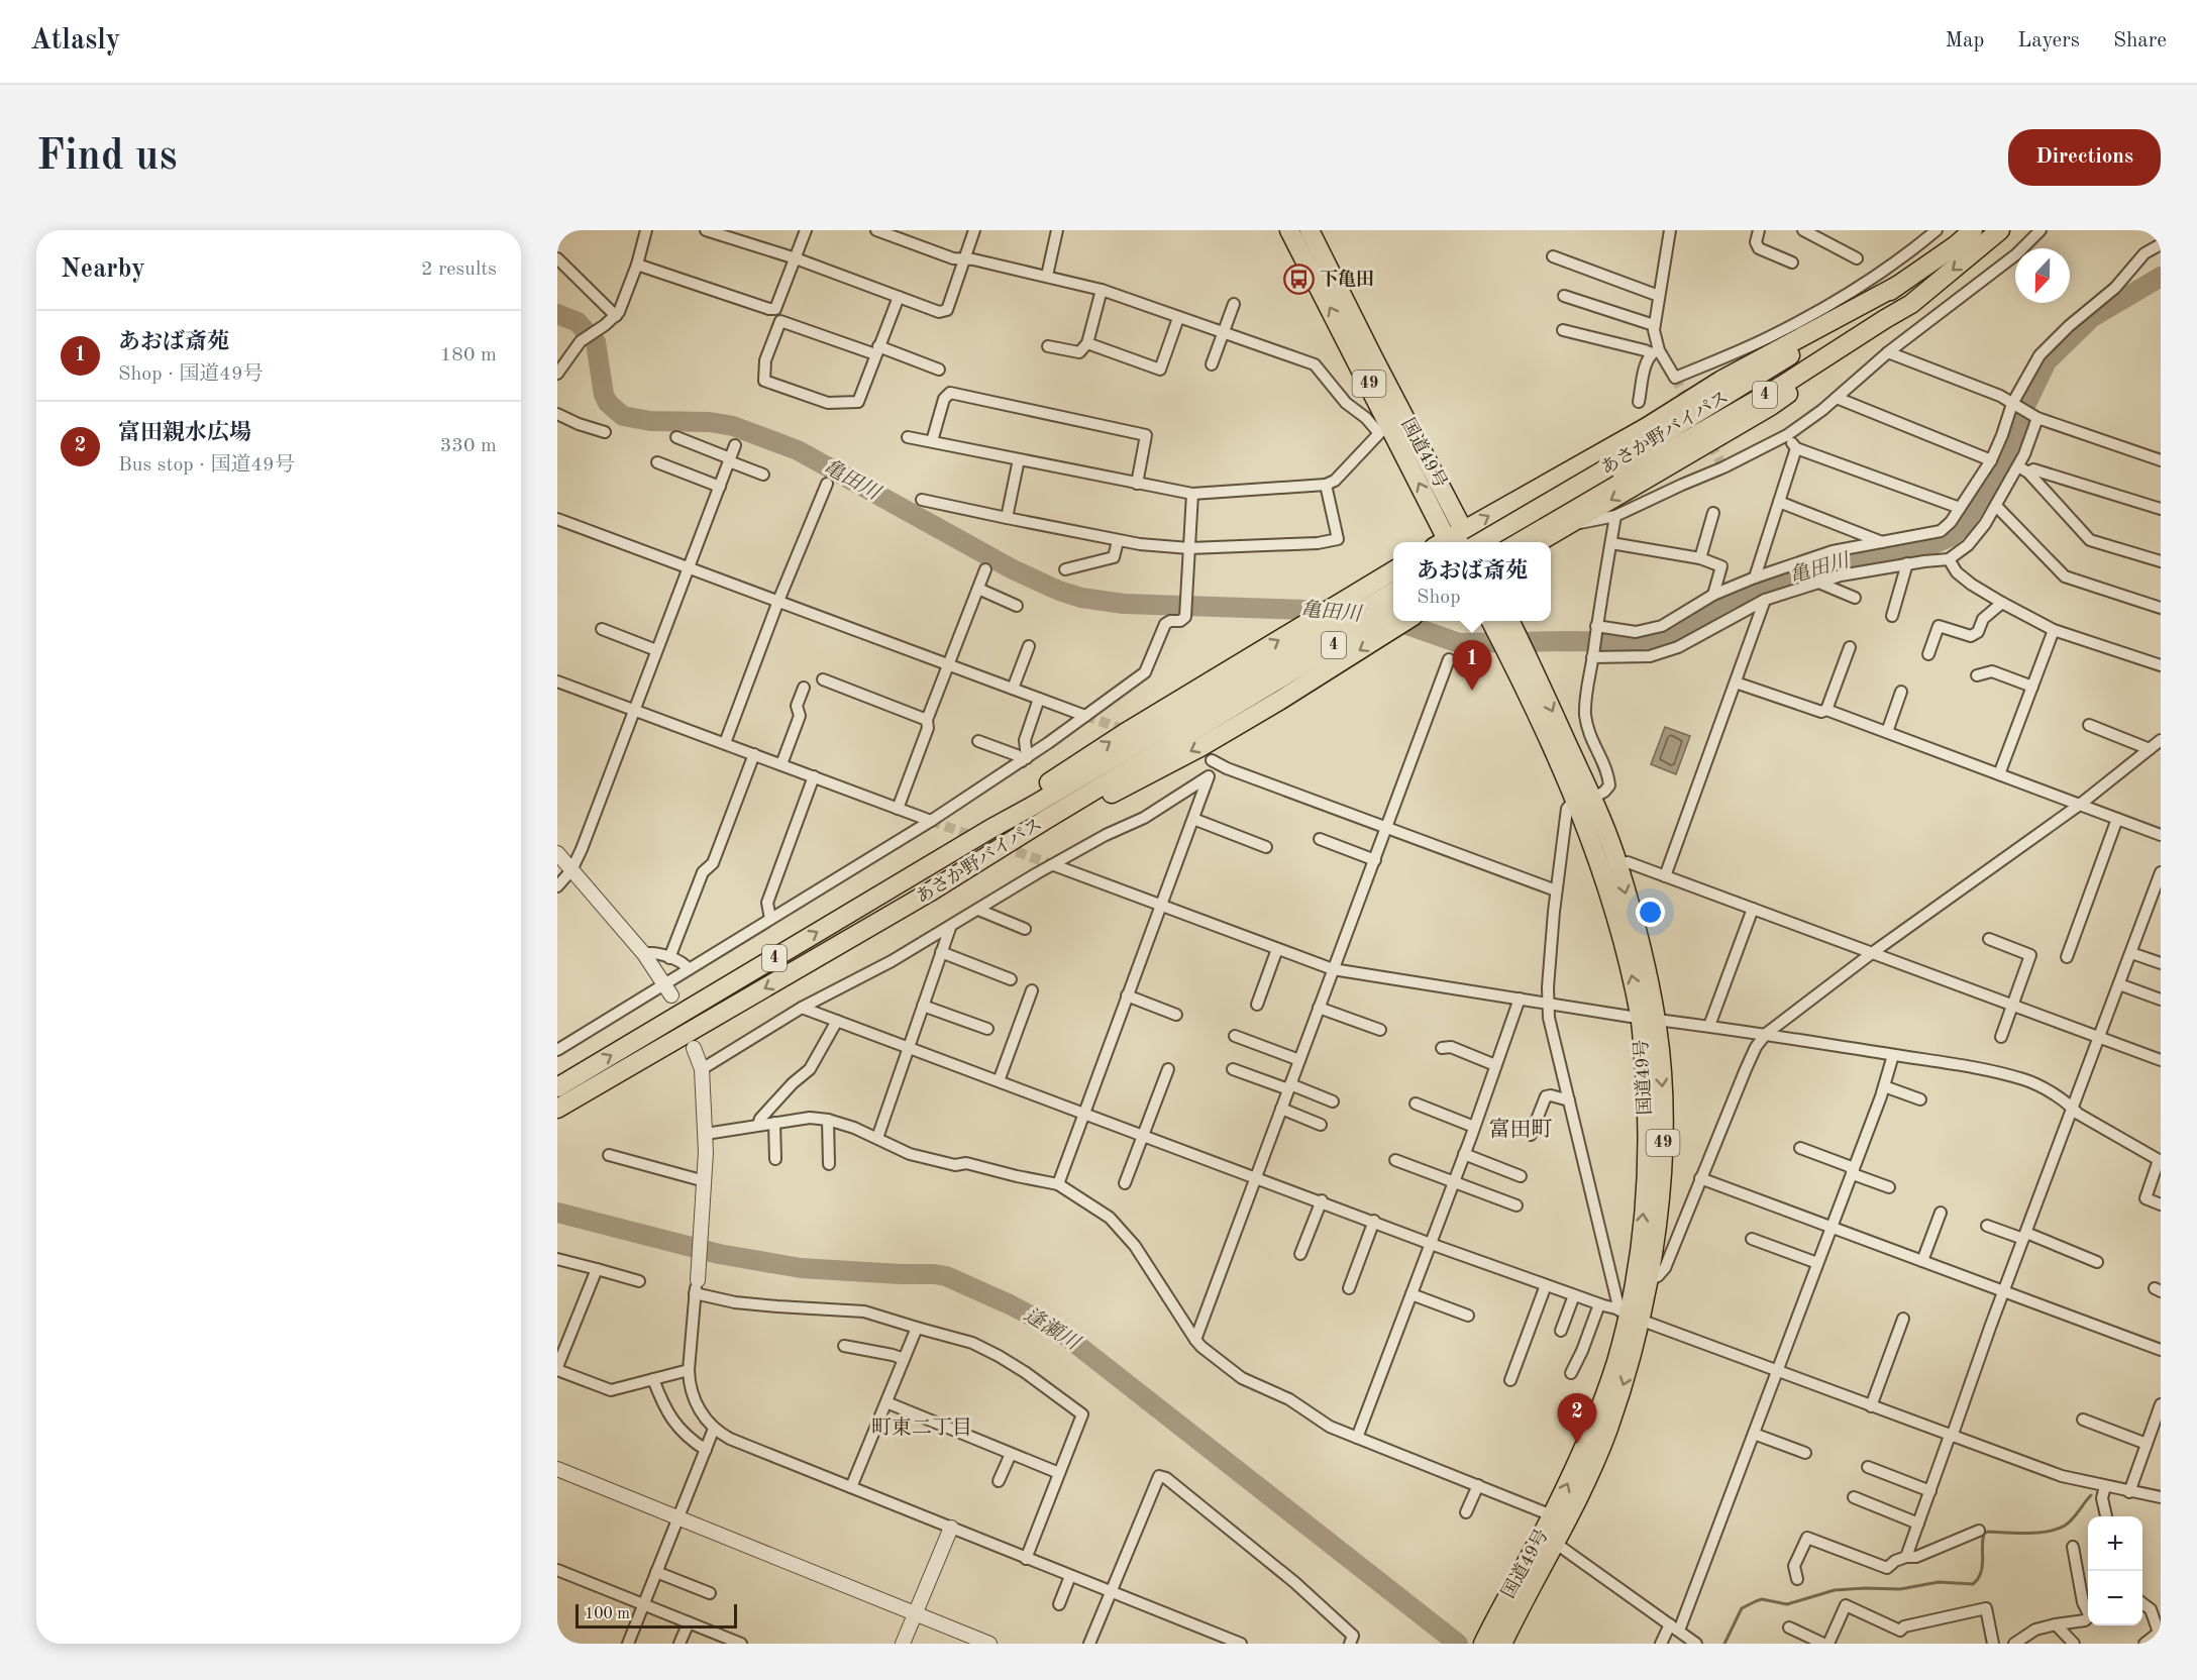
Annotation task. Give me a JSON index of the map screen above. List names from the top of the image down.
{
  "streets": {
    "highway": [
      "49",
      "4",
      "あさか野バイパス",
      "国道49号"
    ]
  },
  "crossings": [
    ["あさか野バイパス", "国道49号"]
  ],
  "districts": ["富田町", "町東二丁目"],
  "water": ["亀田川", "逢瀬川"],
  "places": {
    "bus stop": ["下亀田"]
  },
  "scale_bar": "100 m",
  "north": "bottom",
  "page": {
    "header": "Atlasly",
    "nav": ["Map", "Layers", "Share"],
    "buttons": "Directions",
    "title": "Find us",
    "heading": ["Nearby", "2 results"],
    "list": [
      {
        "mark": "1",
        "name": "あおば斎苑",
        "note": "Shop · 国道49号",
        "value": "180 m"
      },
      {
        "mark": "2",
        "name": "富田親水広場",
        "note": "Bus stop · 国道49号",
        "value": "330 m"
      }
    ],
    "popup": ["あおば斎苑", "Shop"],
    "pins": ["1", "2"],
    "map_buttons": ["+", "−"],
    "scale": "100 m"
  }
}
